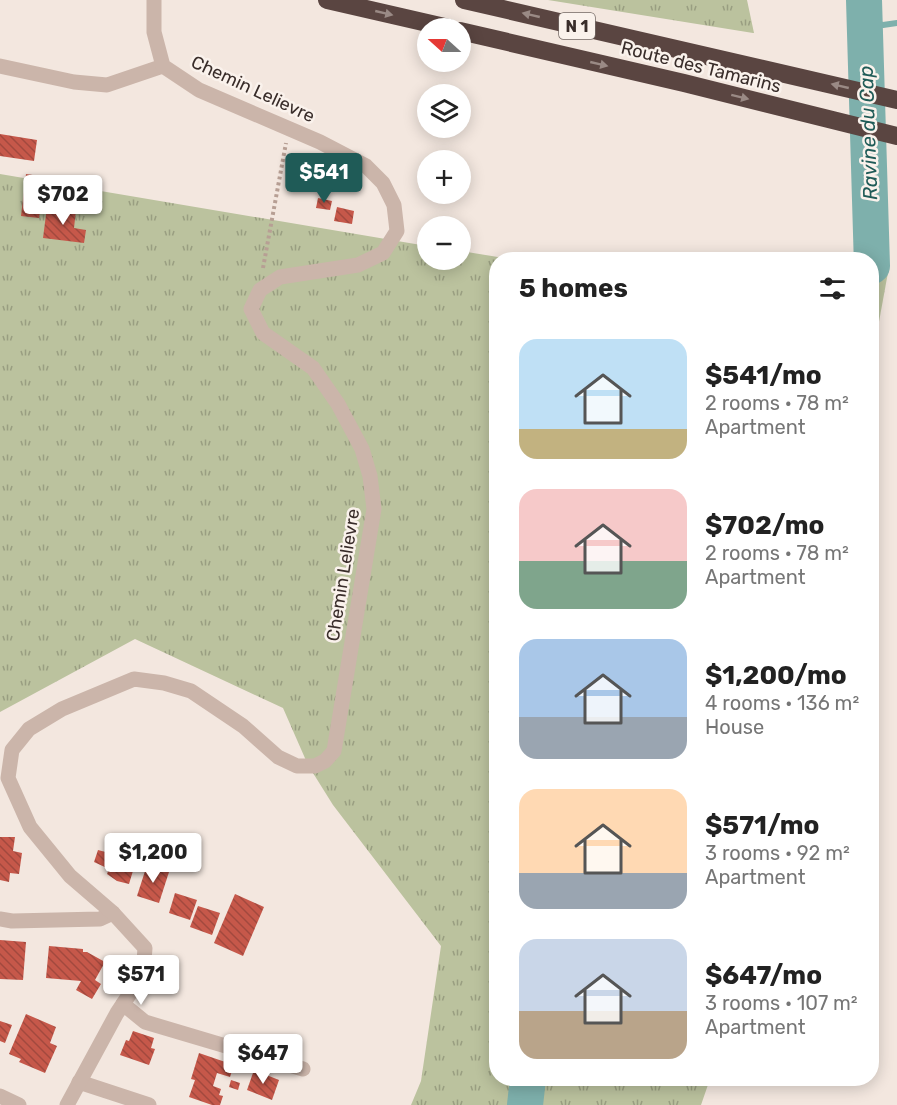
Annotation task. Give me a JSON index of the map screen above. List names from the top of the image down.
{
  "streets": {
    "highway": ["N 1", "Route des Tamarins"],
    "street": ["Chemin Lelievre"]
  },
  "water": ["Ravine du Cap"],
  "north": "left",
  "page": {
    "map_buttons": ["+", "−"],
    "price": [
      "$541",
      "$702",
      "$1,200",
      "$571",
      "$647"
    ],
    "heading": "5 homes",
    "list": [
      {
        "name": "$541/mo",
        "note": "2 rooms · 78 m² · Apartment"
      },
      {
        "name": "$702/mo",
        "note": "2 rooms · 78 m² · Apartment"
      },
      {
        "name": "$1,200/mo",
        "note": "4 rooms · 136 m² · House"
      },
      {
        "name": "$571/mo",
        "note": "3 rooms · 92 m² · Apartment"
      },
      {
        "name": "$647/mo",
        "note": "3 rooms · 107 m² · Apartment"
      }
    ]
  }
}
